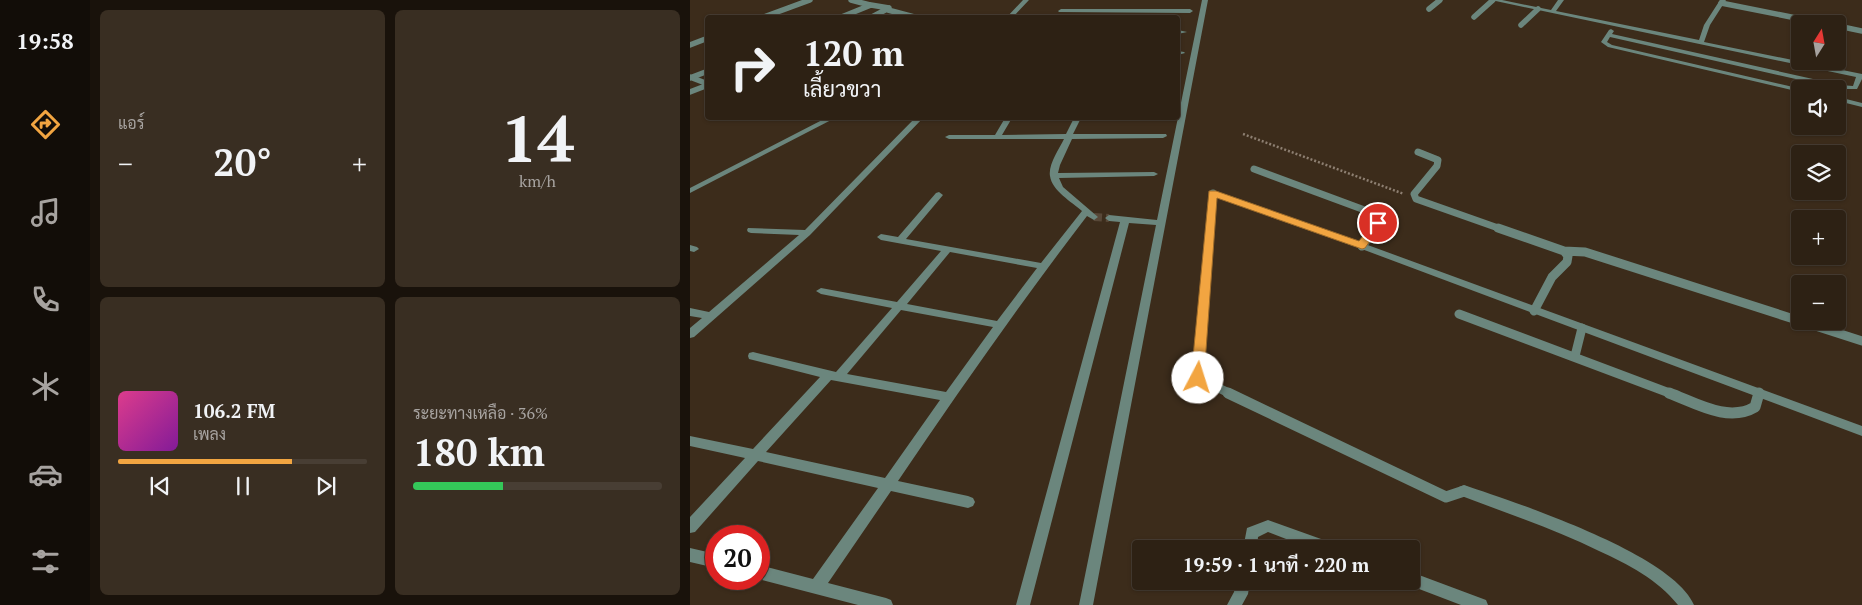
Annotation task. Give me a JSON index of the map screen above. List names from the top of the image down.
{
  "north": "top",
  "page": {
    "tabs": "19:58",
    "tile": [
      "แอร์",
      ["14", "km/h"],
      ["ระยะทางเหลือ · 36%", "180 km"]
    ],
    "map_buttons": ["+", "−"],
    "turn": ["120 m", "เลี้ยวขวา"],
    "heat": ["−", "20°", "+"],
    "song": ["106.2 FM", "เพลง"],
    "limit": "20",
    "trip": "19:59 · 1 นาที · 220 m"
  }
}
